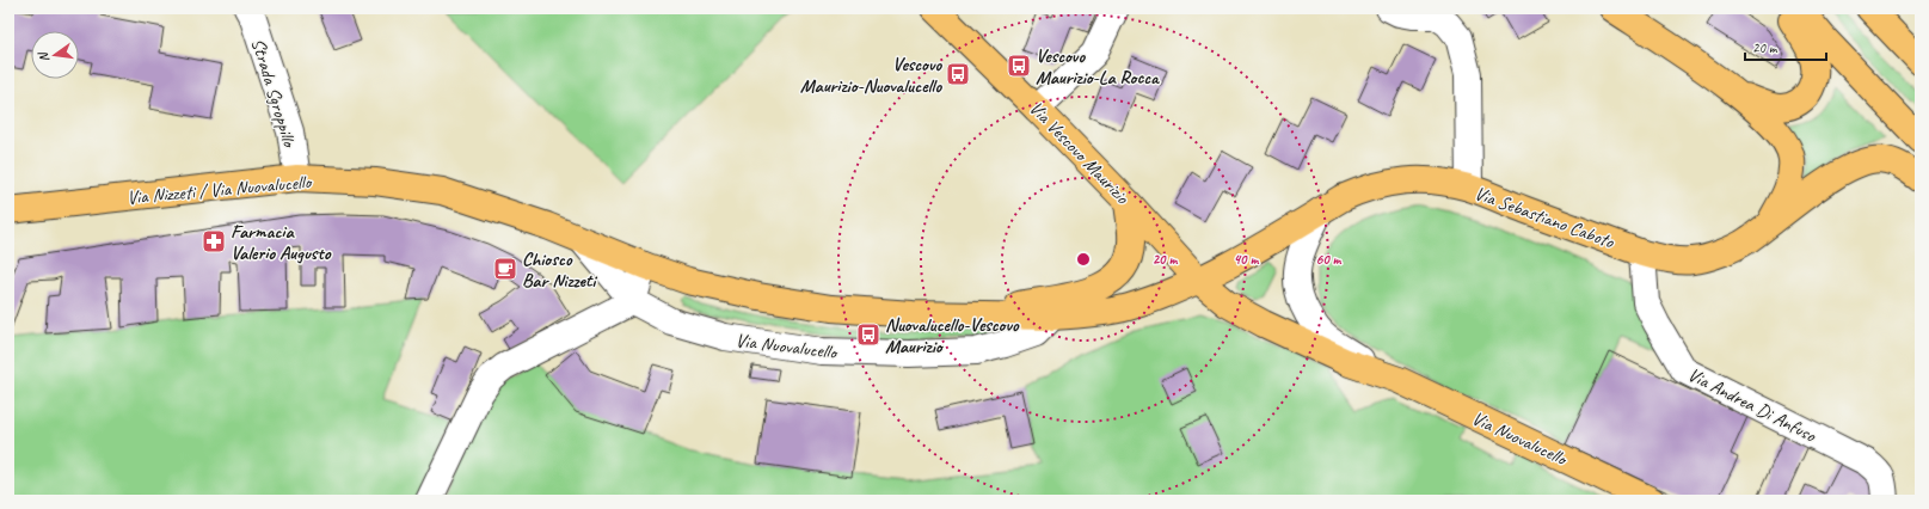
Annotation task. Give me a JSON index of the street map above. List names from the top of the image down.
{
  "streets": {
    "main road": [
      "Via Vescovo Maurizio",
      "Via Nizzeti / Via Nuovalucello",
      "Via Sebastiano Caboto",
      "Via Nuovalucello"
    ],
    "street": ["Strada Sgroppillo", "Via Andrea Di Anfuso"]
  },
  "crossings": [
    ["Strada Sgroppillo", "Via Nizzeti / Via Nuovalucello"],
    ["Via Vescovo Maurizio", "Via Sebastiano Caboto"],
    ["Via Vescovo Maurizio", "Via Nuovalucello"],
    ["Via Sebastiano Caboto", "Via Nuovalucello"],
    ["Via Sebastiano Caboto", "Via Andrea Di Anfuso"]
  ],
  "places": {
    "bus stop": ["Vescovo Maurizio-La Rocca", "Vescovo Maurizio-Nuovalucello", "Nuovalucello-Vescovo Maurizio"],
    "pharmacy": ["Farmacia Valerio Augusto"],
    "cafe": ["Chiosco Bar Nizzeti"]
  },
  "scale_bar": "20 m",
  "north": "left",
  "rings": ["20 m", "40 m", "60 m"]
}
